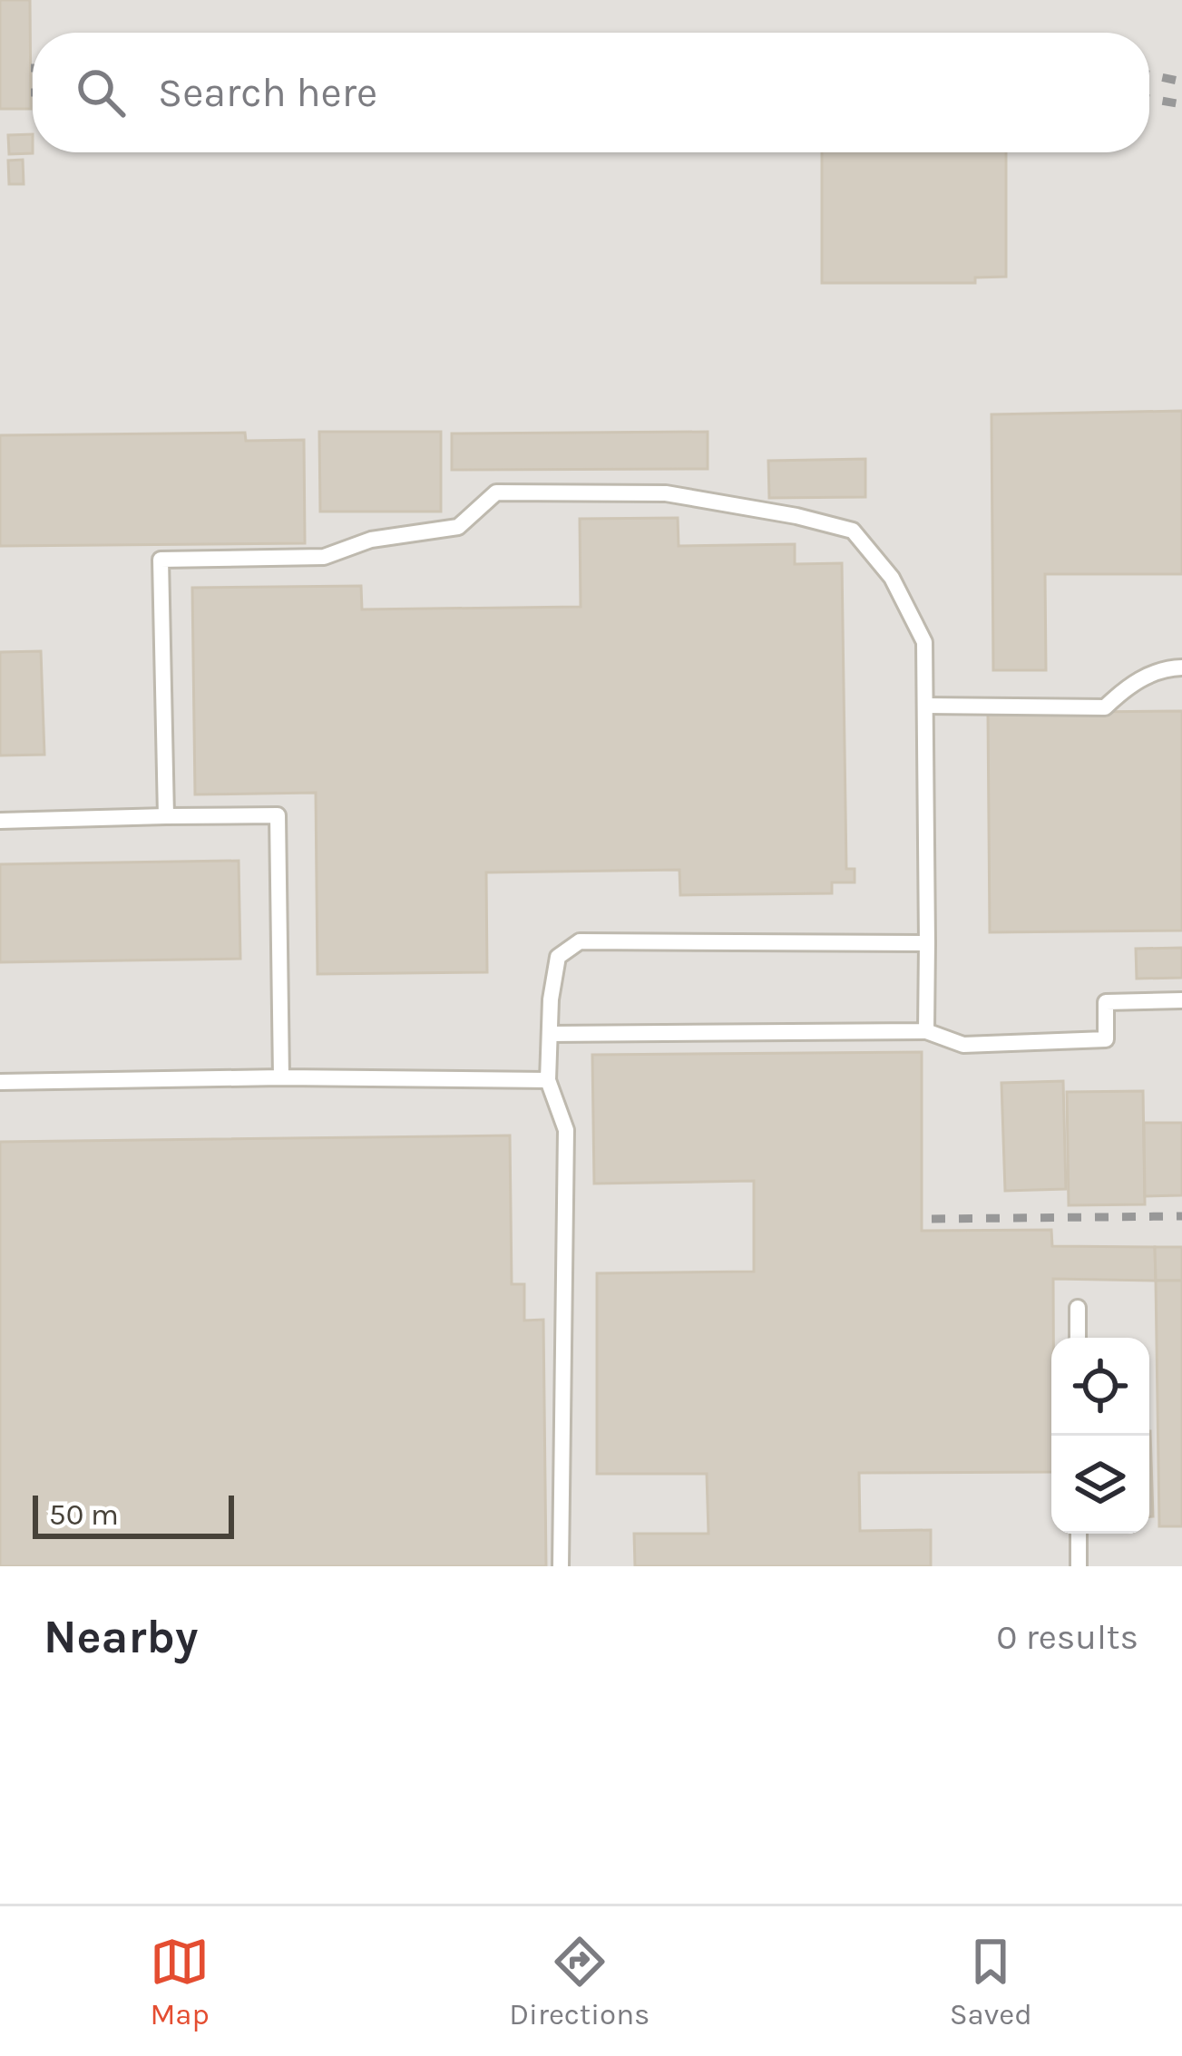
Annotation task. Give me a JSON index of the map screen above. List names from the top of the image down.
{
  "scale_bar": "50 m",
  "page": {
    "search": "Search here",
    "scale": "50 m",
    "heading": ["Nearby", "0 results"],
    "nav": ["Map", "Directions", "Saved"]
  }
}
